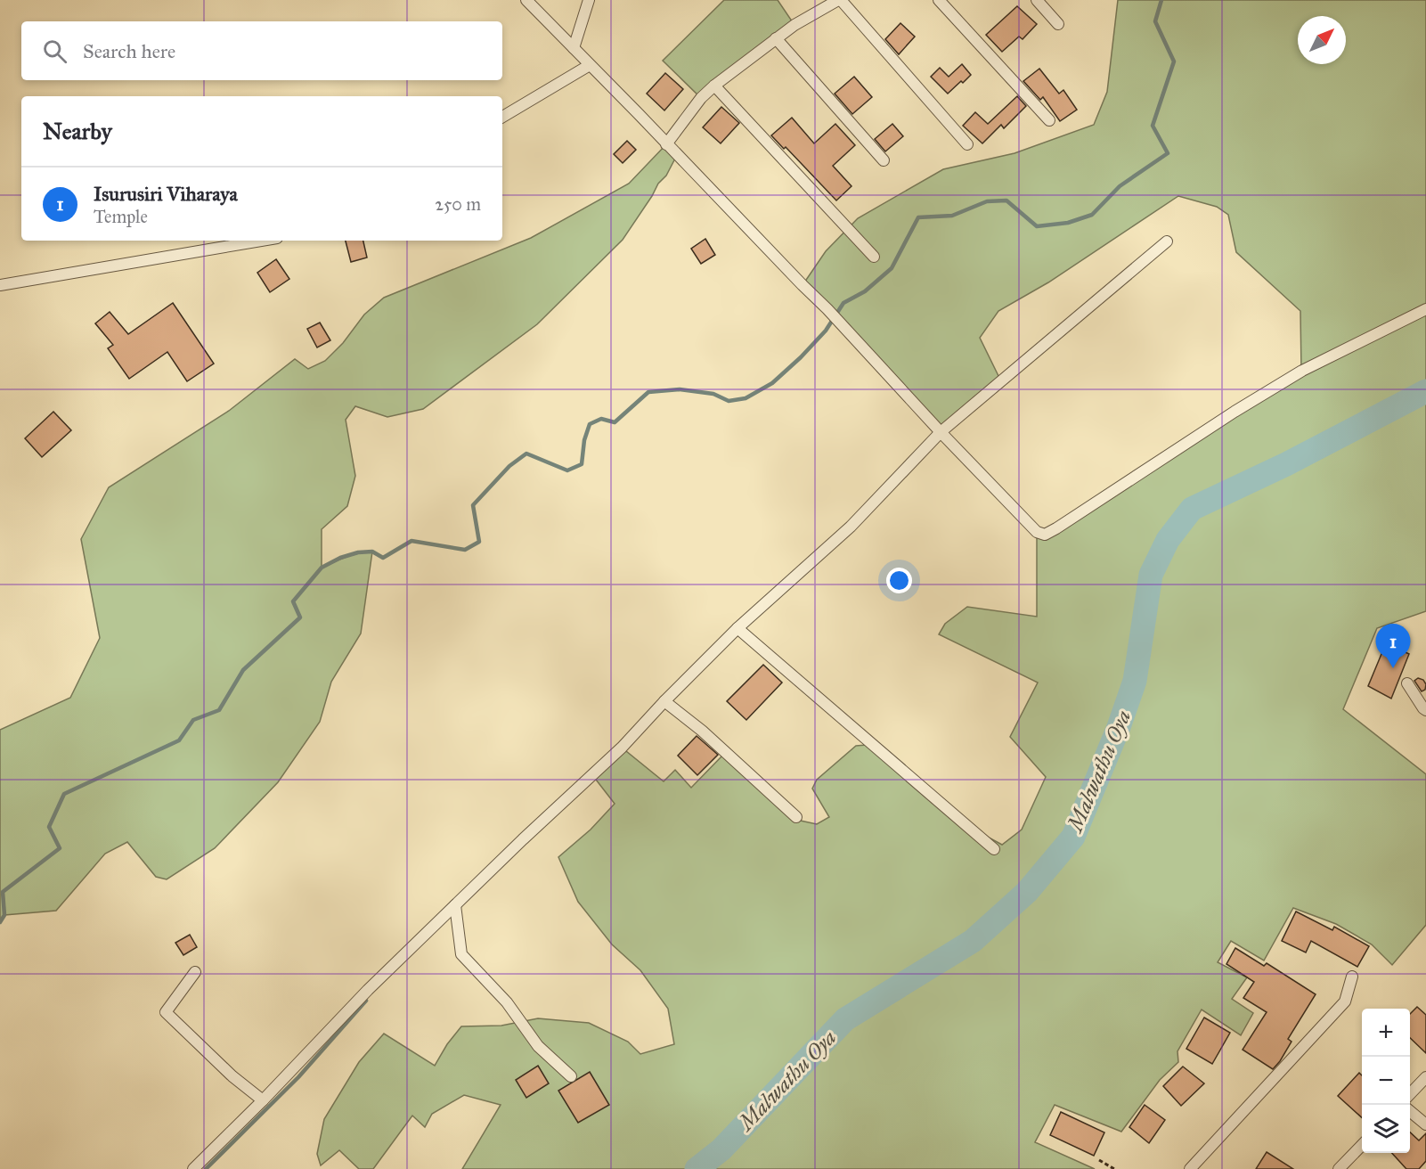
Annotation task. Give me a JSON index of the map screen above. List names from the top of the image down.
{
  "water": ["Malwathu Oya"],
  "north": "top right",
  "page": {
    "search": "Search here",
    "heading": "Nearby",
    "list": [
      {
        "mark": "1",
        "name": "Isurusiri Viharaya",
        "note": "Temple",
        "value": "250 m"
      }
    ],
    "pins": "1",
    "map_buttons": ["+", "−"]
  }
}
